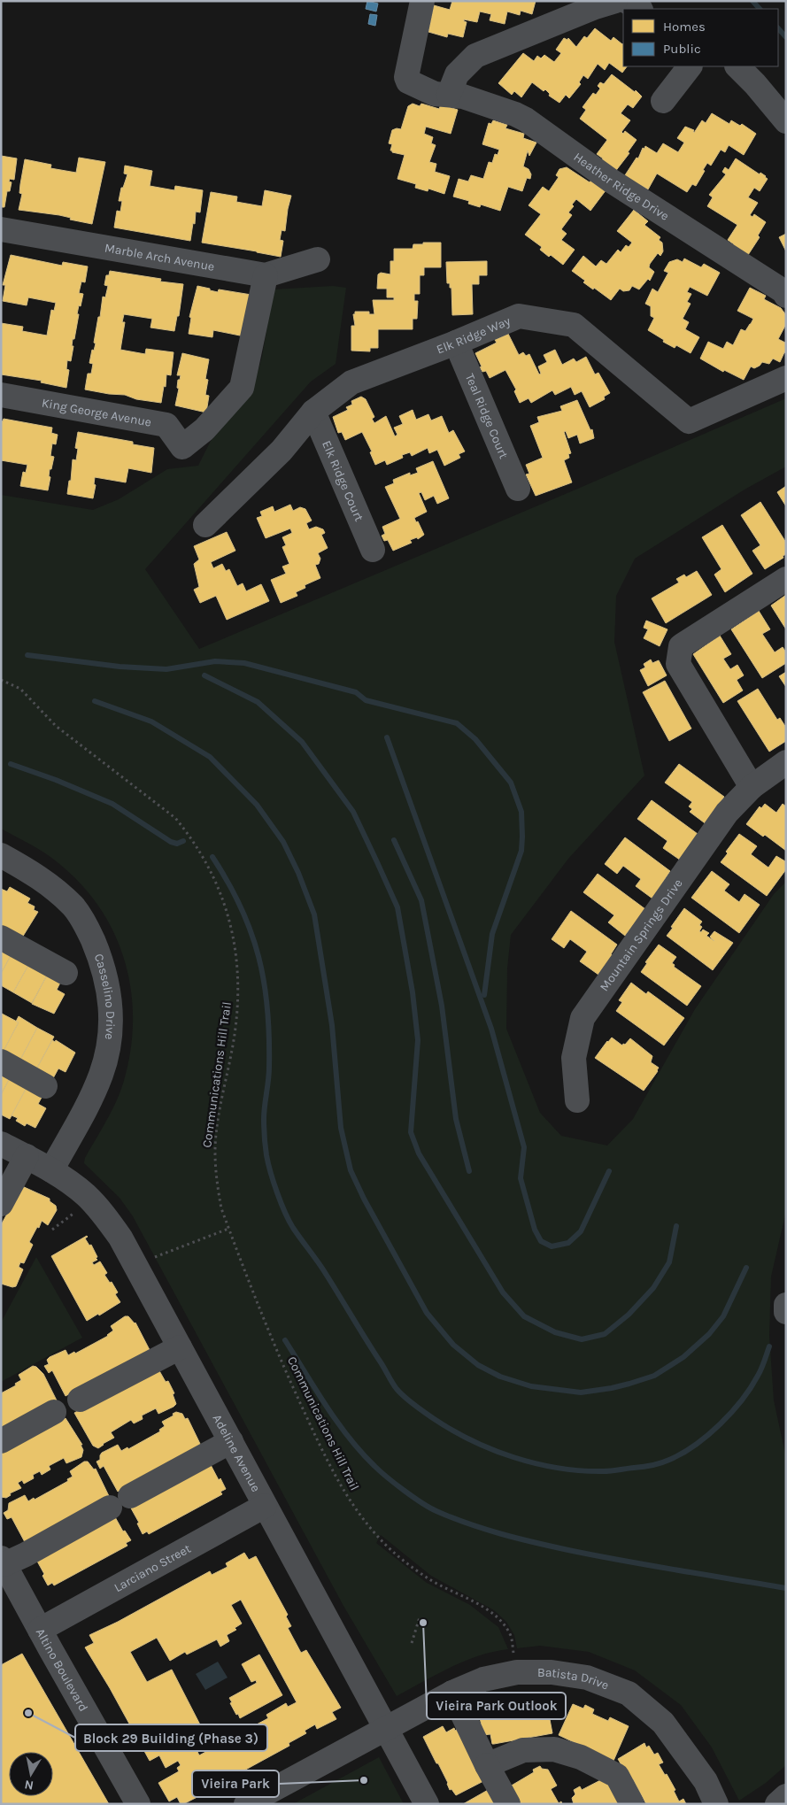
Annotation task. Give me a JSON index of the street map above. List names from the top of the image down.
{
  "streets": {
    "street": [
      "Heather Ridge Drive",
      "Marble Arch Avenue",
      "Elk Ridge Way",
      "King George Avenue",
      "Teal Ridge Court",
      "Elk Ridge Court",
      "Mountain Springs Drive",
      "Casselino Drive",
      "Adeline Avenue",
      "Larciano Street",
      "Altino Boulevard",
      "Batista Drive"
    ],
    "path": ["Communications Hill Trail"]
  },
  "crossings": [
    ["Marble Arch Avenue", "King George Avenue"],
    ["Elk Ridge Way", "Teal Ridge Court"],
    ["Elk Ridge Way", "Elk Ridge Court"],
    ["Casselino Drive", "Adeline Avenue"],
    ["Adeline Avenue", "Larciano Street"],
    ["Adeline Avenue", "Batista Drive"],
    ["Larciano Street", "Altino Boulevard"]
  ],
  "places": ["Vieira Park Outlook", "Block 29 Building (Phase 3)", "Vieira Park"],
  "legend": ["Homes", "Public"],
  "north": "bottom"
}
